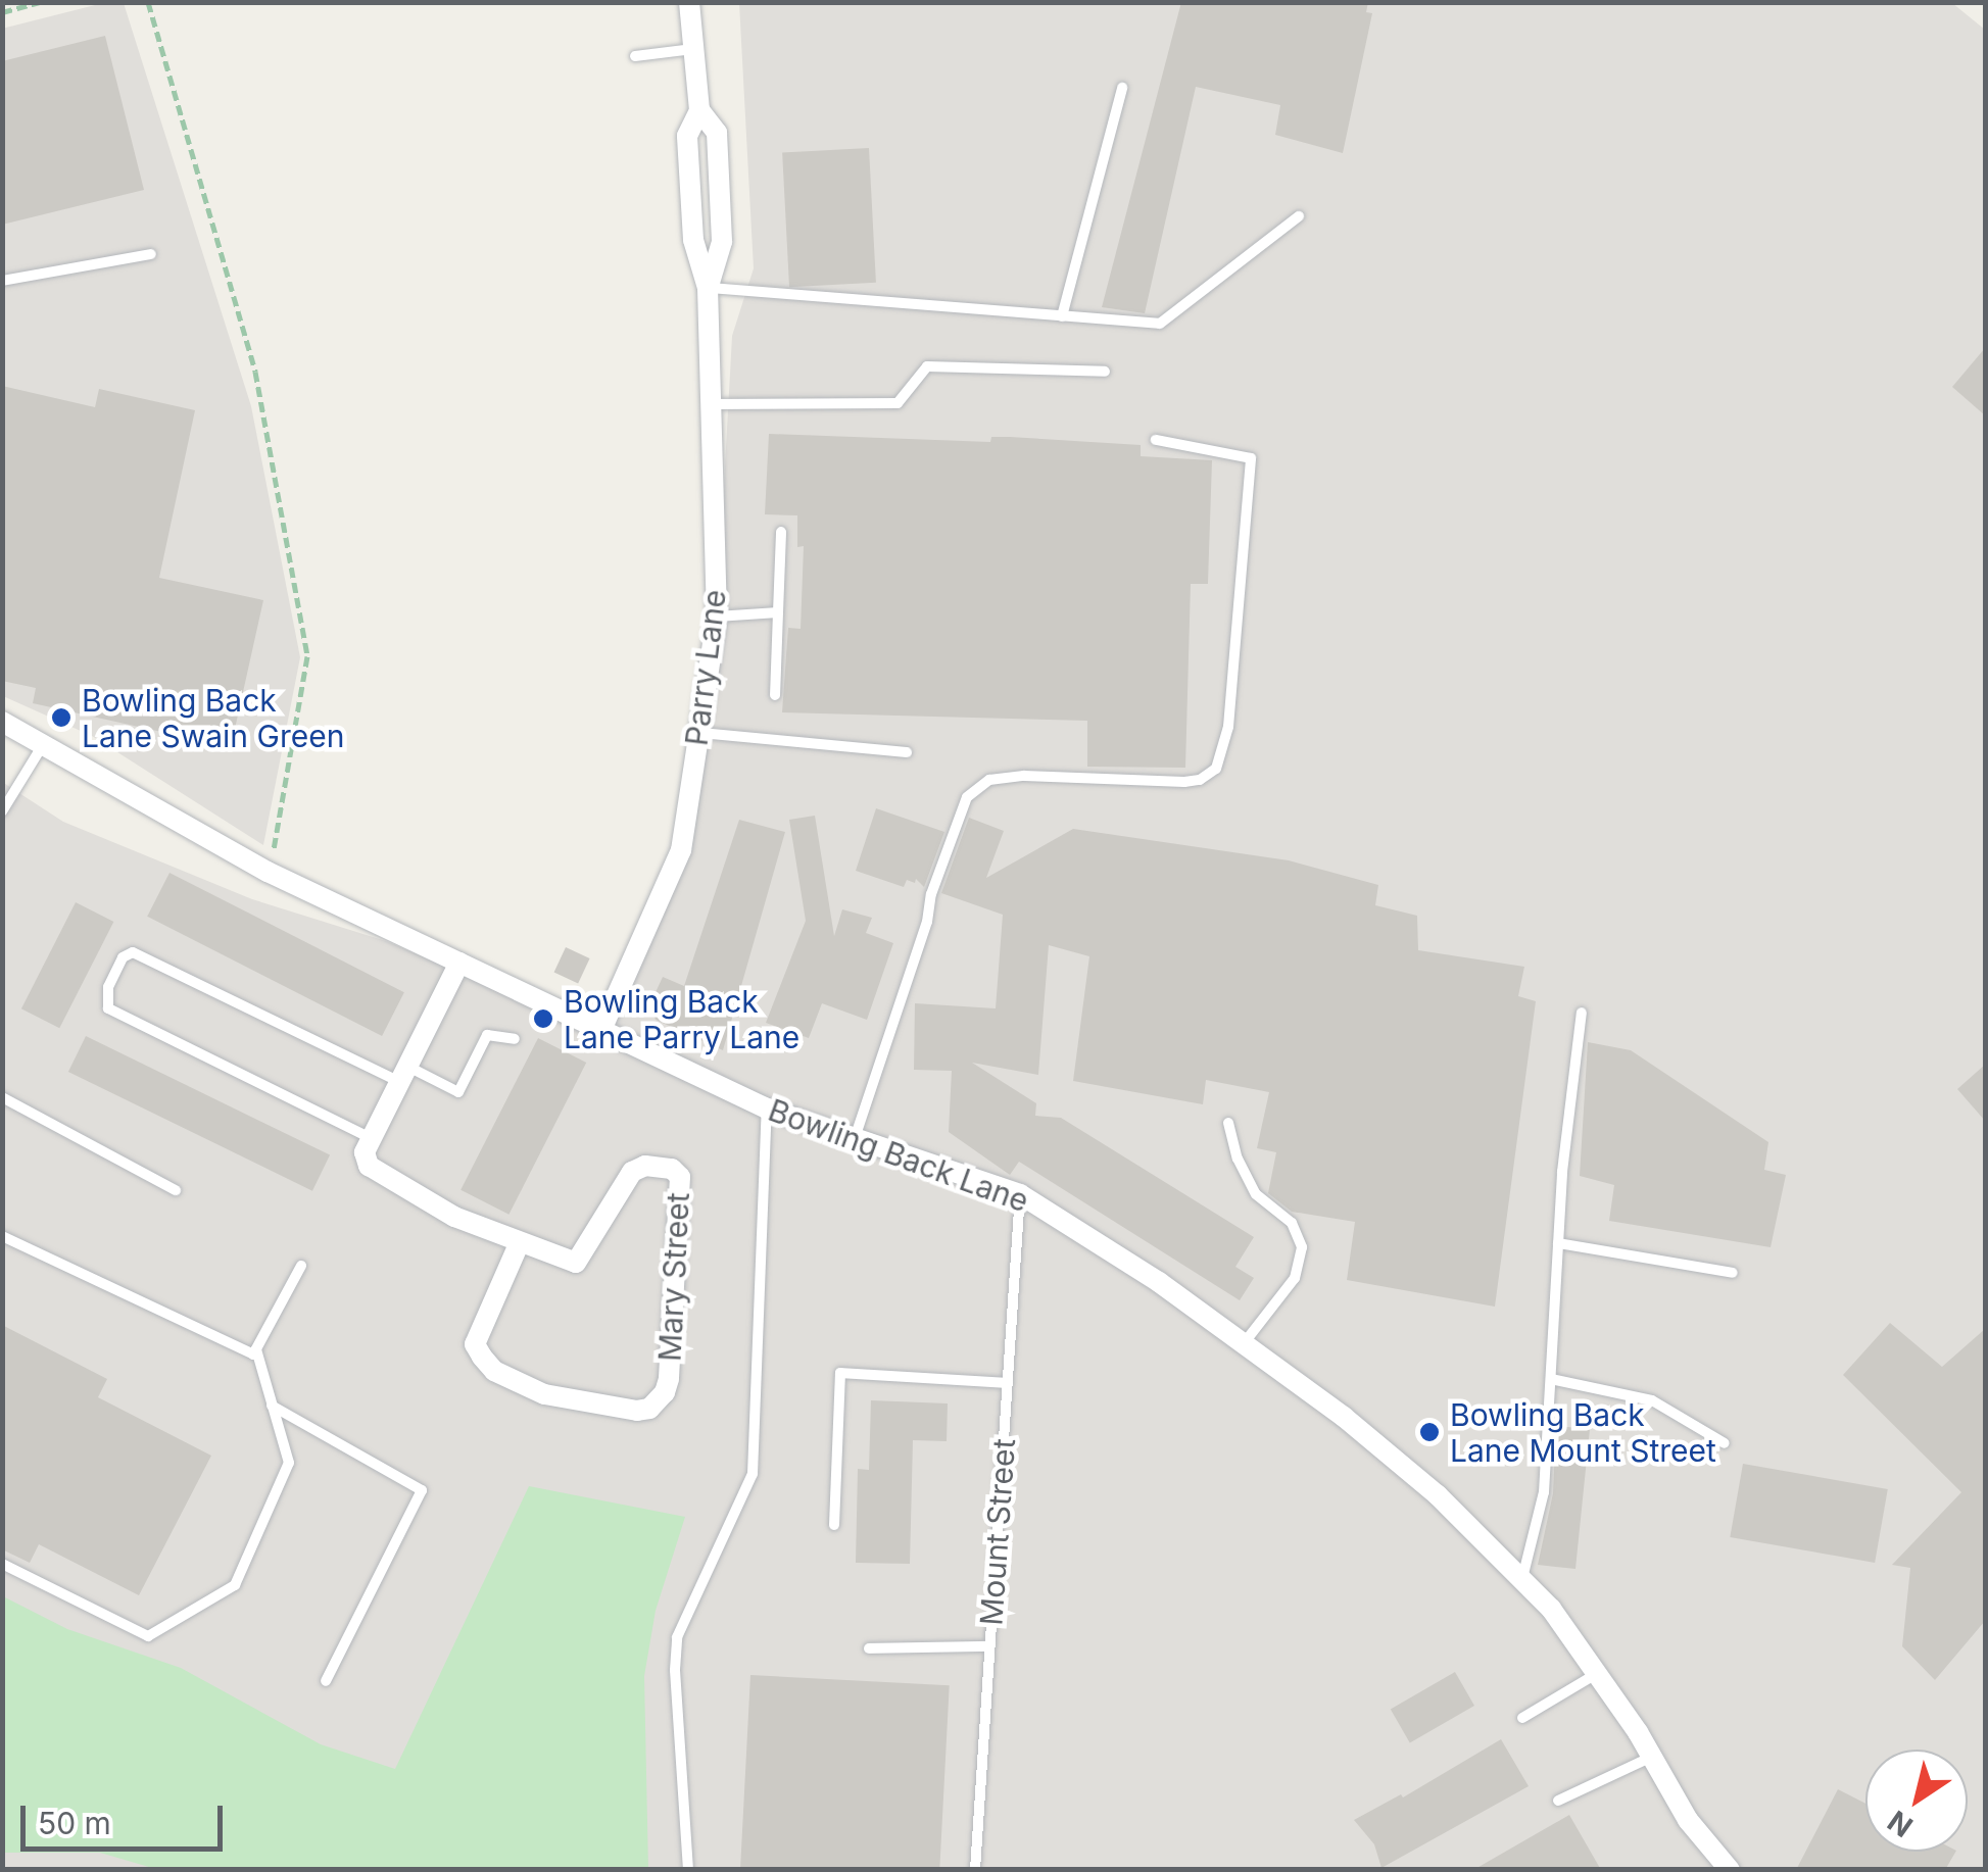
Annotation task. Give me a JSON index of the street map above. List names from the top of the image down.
{
  "streets": {
    "street": ["Parry Lane", "Bowling Back Lane", "Mary Street"],
    "lane": ["Mount Street"]
  },
  "crossings": [
    ["Parry Lane", "Bowling Back Lane"],
    ["Bowling Back Lane", "Mount Street"]
  ],
  "places": ["Bowling Back Lane Swain Green", "Bowling Back Lane Parry Lane", "Bowling Back Lane Mount Street"],
  "scale_bar": "50 m",
  "north": "bottom left"
}
